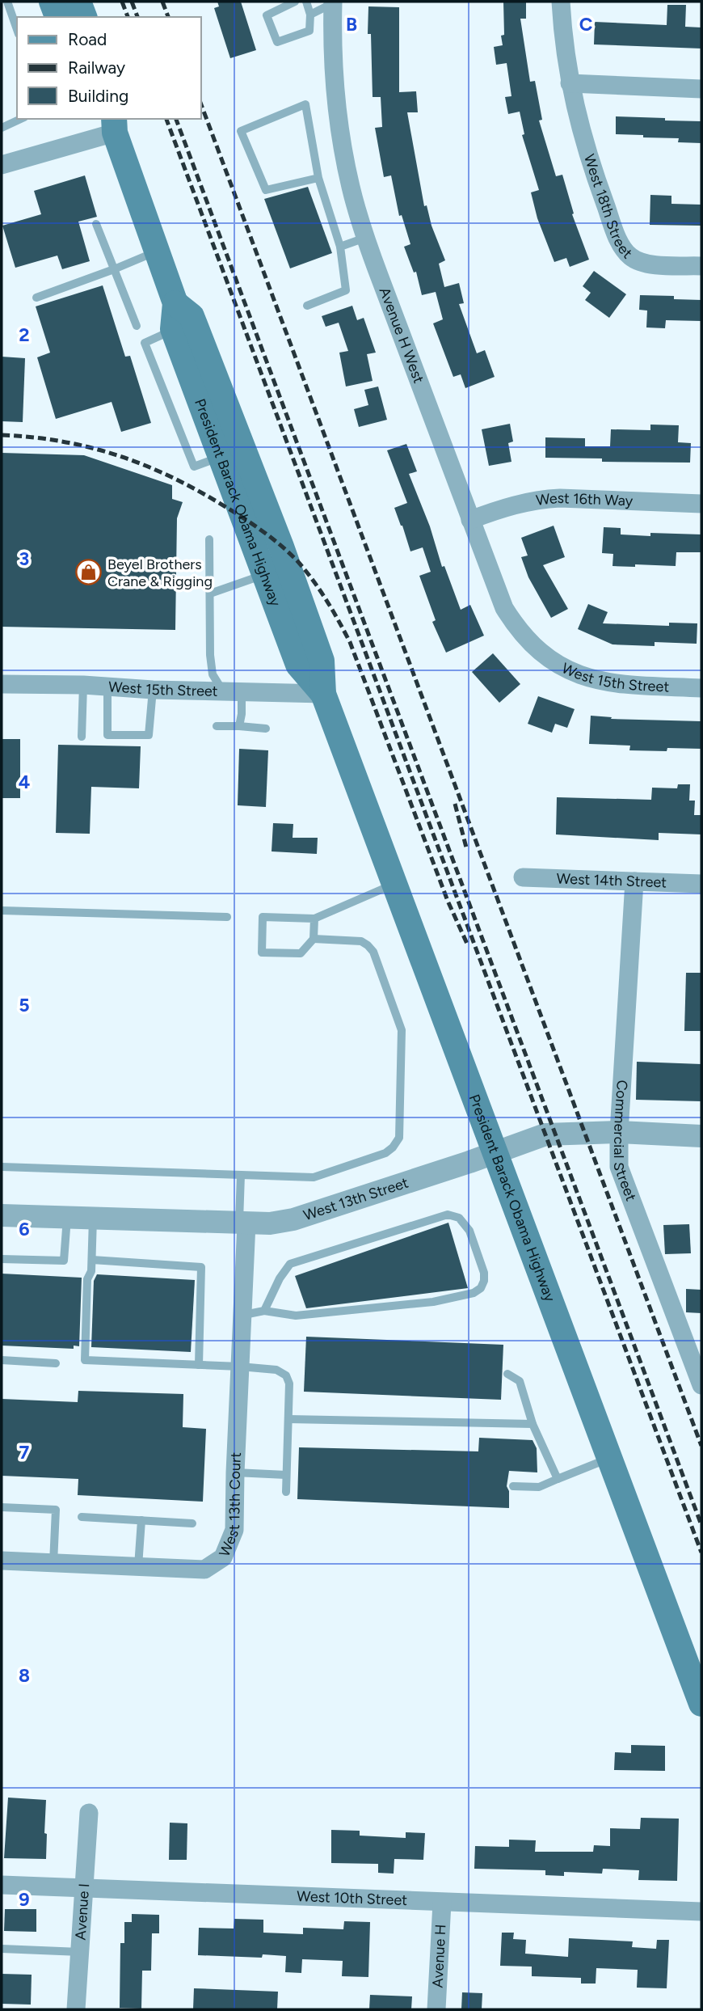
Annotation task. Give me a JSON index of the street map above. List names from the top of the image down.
{
  "streets": {
    "main road": ["President Barack Obama Highway"],
    "street": [
      "West 18th Street",
      "Avenue H West",
      "West 16th Way",
      "West 15th Street",
      "West 14th Street",
      "Commercial Street",
      "West 13th Street",
      "West 13th Court",
      "West 10th Street",
      "Avenue I",
      "Avenue H"
    ]
  },
  "crossings": [
    ["Avenue H West", "West 16th Way"],
    ["Avenue H West", "West 15th Street"],
    ["President Barack Obama Highway", "West 15th Street"],
    ["President Barack Obama Highway", "West 13th Street"],
    ["West 14th Street", "Commercial Street"],
    ["Commercial Street", "West 13th Street"],
    ["West 13th Street", "West 13th Court"],
    ["West 10th Street", "Avenue I"],
    ["West 10th Street", "Avenue H"]
  ],
  "places": {
    "shop": ["Beyel Brothers Crane & Rigging"]
  },
  "legend": ["Road", "Railway", "Building"],
  "grid": {
    "columns": ["B", "C"],
    "rows": [
      "2",
      "3",
      "4",
      "5",
      "6",
      "7",
      "8",
      "9"
    ]
  }
}
